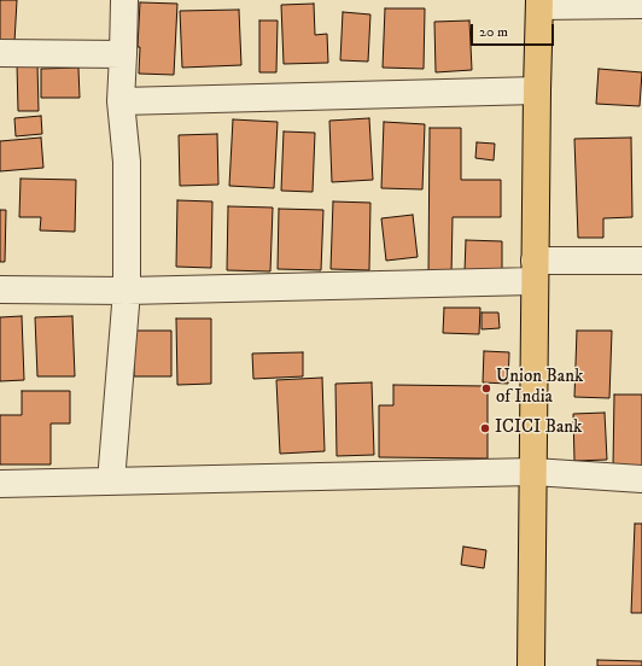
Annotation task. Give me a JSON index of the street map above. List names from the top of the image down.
{
  "places": ["Union Bank of India", "ICICI Bank"],
  "scale_bar": "20 m"
}
